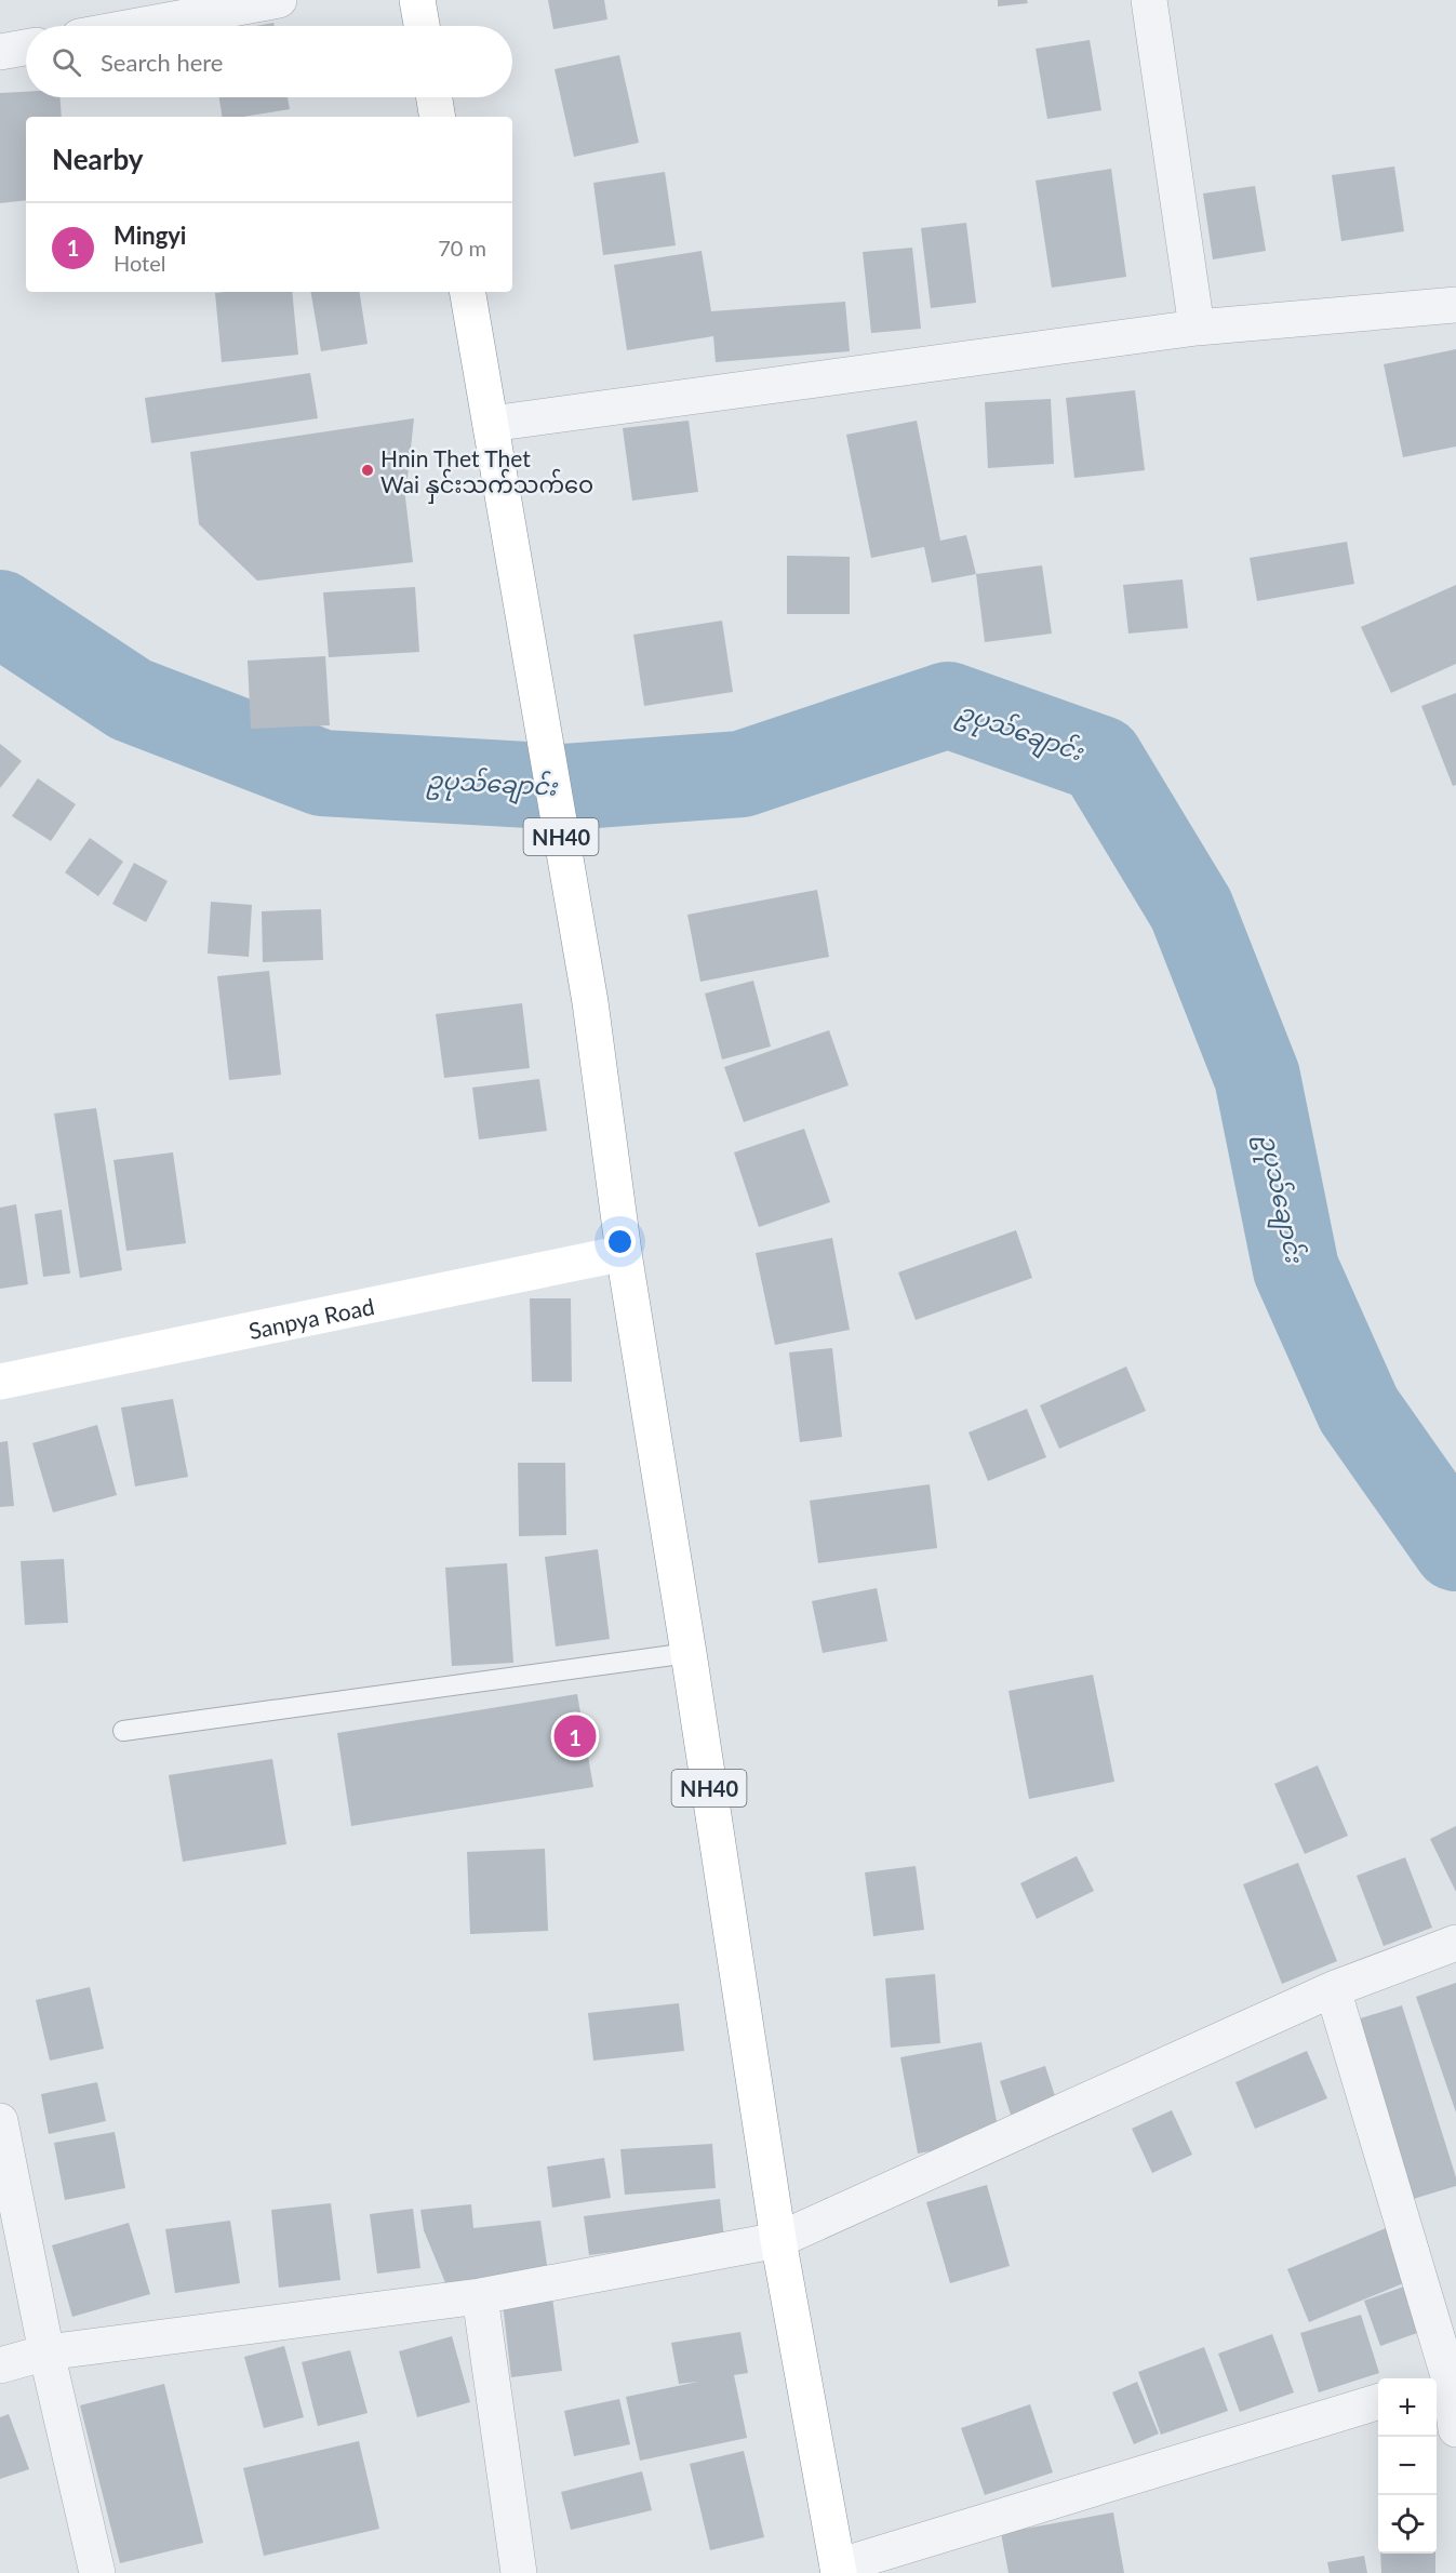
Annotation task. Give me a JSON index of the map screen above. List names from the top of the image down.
{
  "streets": {
    "main road": ["NH40", "Sanpya Road"]
  },
  "crossings": [
    ["NH40", "Sanpya Road"]
  ],
  "water": ["ဥပုသ်ချောင်း"],
  "places": ["Hnin Thet Thet Wai နှင်းသက်သက်ဝေ"],
  "page": {
    "search": "Search here",
    "heading": "Nearby",
    "list": [
      {
        "mark": "1",
        "name": "Mingyi",
        "note": "Hotel",
        "value": "70 m"
      }
    ],
    "pins": "1",
    "map_buttons": ["+", "−"]
  }
}
